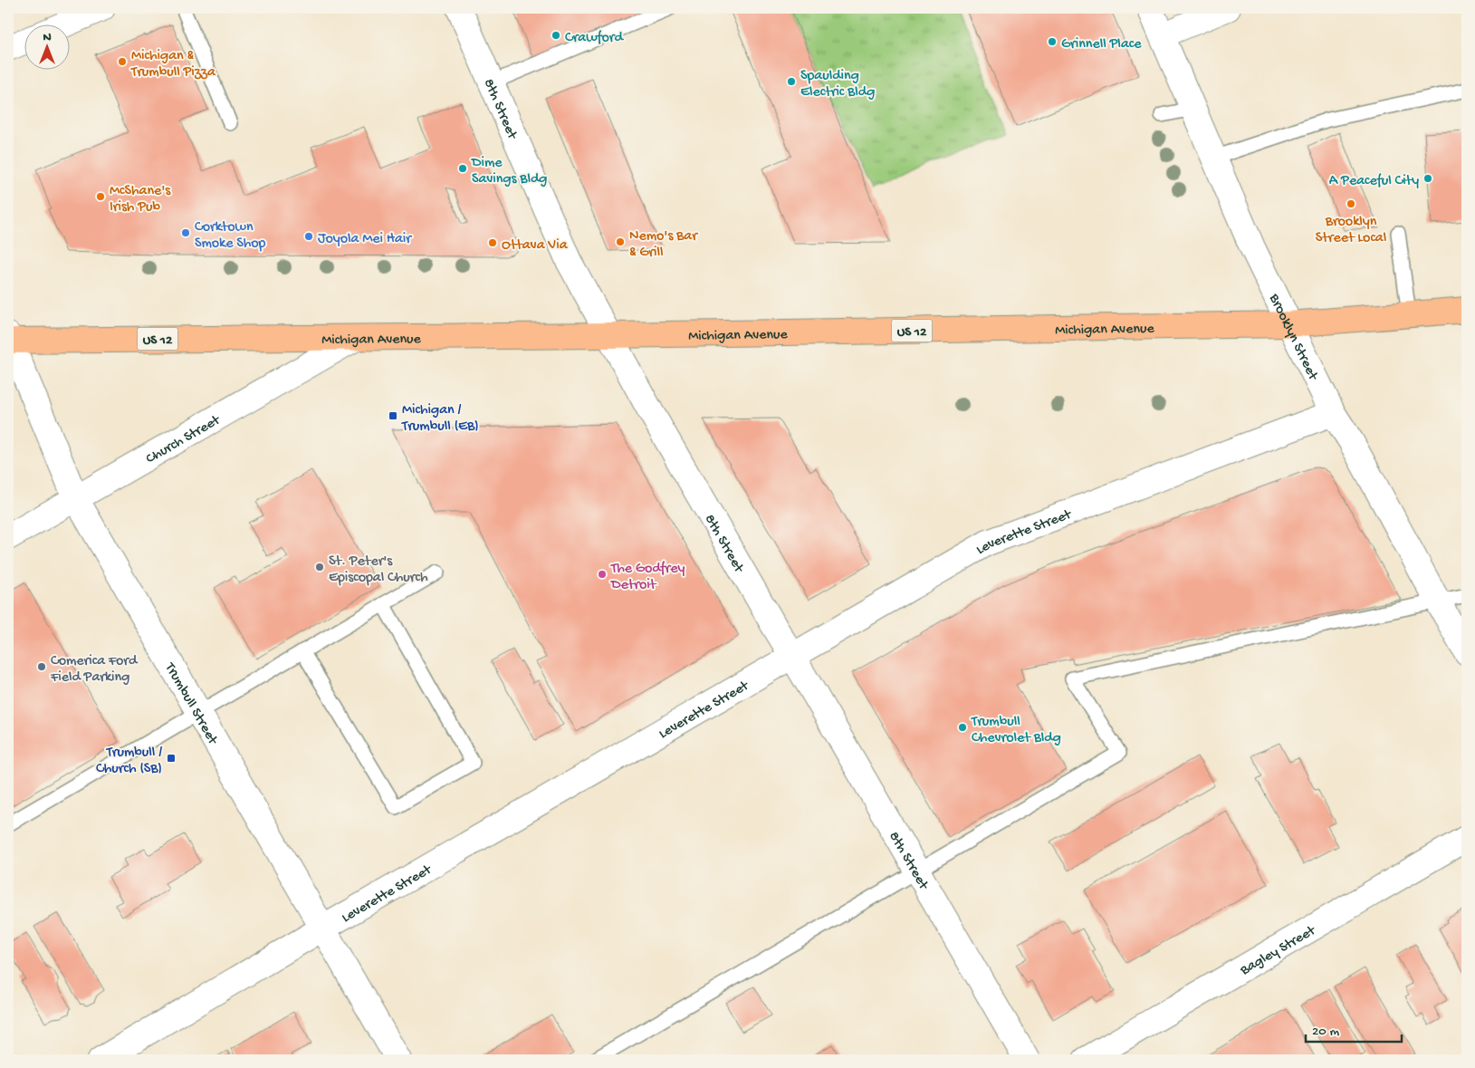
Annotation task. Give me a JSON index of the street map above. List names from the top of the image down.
{
  "streets": {
    "main road": ["Michigan Avenue", "US 12"],
    "street": [
      "8th Street",
      "Brooklyn Street",
      "Church Street",
      "Leverette Street",
      "Trumbull Street",
      "Bagley Street"
    ]
  },
  "crossings": [
    ["8th Street", "Michigan Avenue"],
    ["8th Street", "Leverette Street"],
    ["Michigan Avenue", "Brooklyn Street"],
    ["Michigan Avenue", "Church Street"],
    ["Michigan Avenue", "Trumbull Street"],
    ["Brooklyn Street", "Leverette Street"],
    ["Church Street", "Trumbull Street"],
    ["Leverette Street", "Trumbull Street"]
  ],
  "places": {
    "other": [
      "Crawford",
      "Grinnell Place",
      "Michigan & Trumbull Pizza",
      "Spaulding Electric Bldg",
      "Dime Savings Bldg",
      "A Peaceful City",
      "McShane's Irish Pub",
      "Brooklyn Street Local",
      "Corktown Smoke Shop",
      "Joyola Mei Hair",
      "Nemo's Bar & Grill",
      "Ottava Via",
      "St. Peter's Episcopal Church",
      "The Godfrey Detroit",
      "Comerica Ford Field Parking",
      "Trumbull Chevrolet Bldg"
    ],
    "transit": ["Michigan / Trumbull (EB)", "Trumbull / Church (SB)"]
  },
  "scale_bar": "20 m",
  "north": "top"
}
